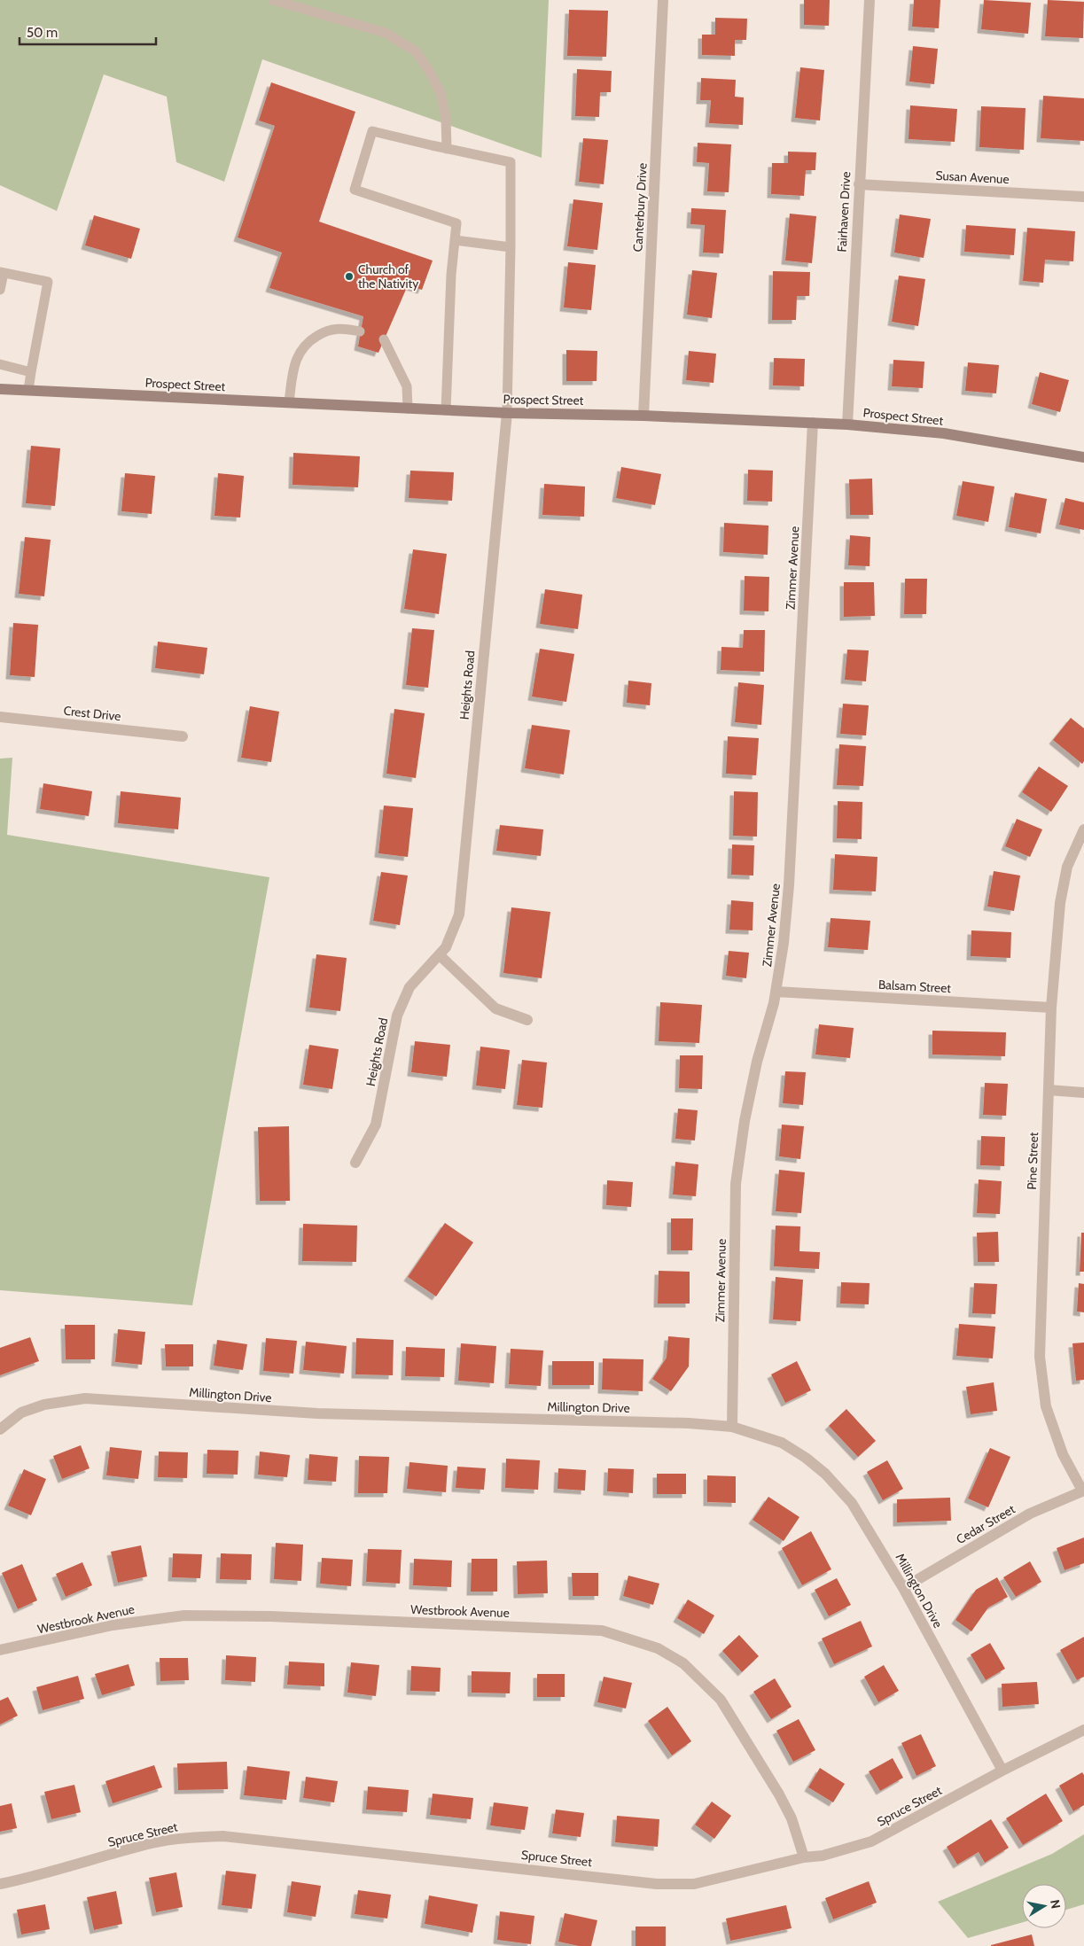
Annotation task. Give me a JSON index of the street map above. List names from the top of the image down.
{
  "streets": {
    "main road": ["Prospect Street"],
    "street": [
      "Susan Avenue",
      "Canterbury Drive",
      "Fairhaven Drive",
      "Zimmer Avenue",
      "Heights Road",
      "Crest Drive",
      "Balsam Street",
      "Pine Street",
      "Millington Drive",
      "Cedar Street",
      "Westbrook Avenue",
      "Spruce Street"
    ]
  },
  "crossings": [
    ["Susan Avenue", "Fairhaven Drive"],
    ["Canterbury Drive", "Prospect Street"],
    ["Fairhaven Drive", "Prospect Street"],
    ["Prospect Street", "Zimmer Avenue"],
    ["Prospect Street", "Heights Road"],
    ["Zimmer Avenue", "Balsam Street"],
    ["Zimmer Avenue", "Millington Drive"],
    ["Balsam Street", "Pine Street"],
    ["Pine Street", "Cedar Street"],
    ["Millington Drive", "Cedar Street"],
    ["Millington Drive", "Spruce Street"],
    ["Westbrook Avenue", "Spruce Street"]
  ],
  "places": ["Church of the Nativity"],
  "scale_bar": "50 m",
  "north": "right"
}
